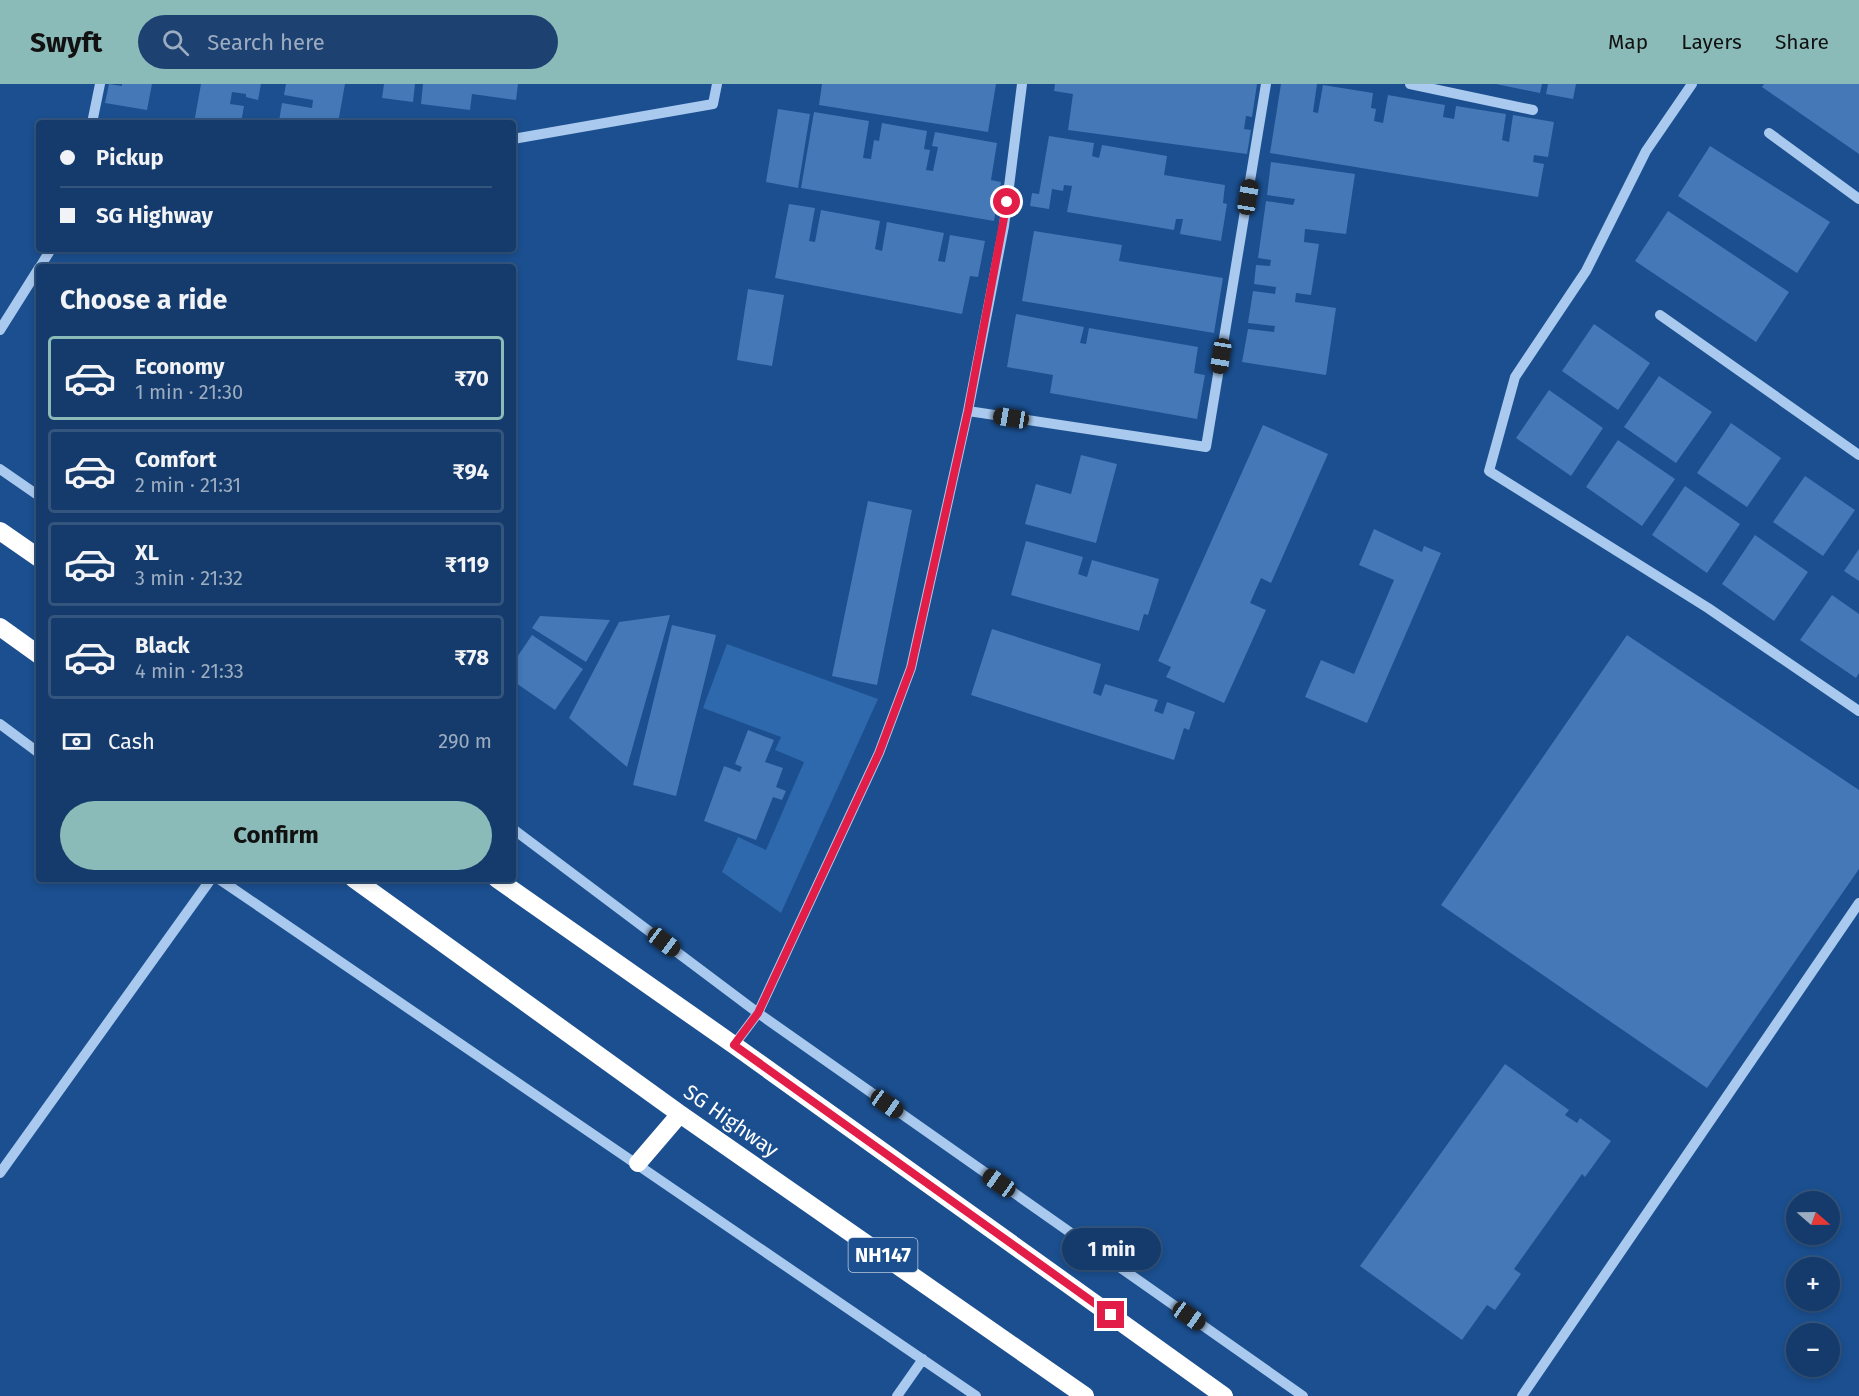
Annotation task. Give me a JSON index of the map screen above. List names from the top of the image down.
{
  "streets": {
    "highway": ["SG Highway", "NH147"]
  },
  "north": "right",
  "page": {
    "header": "Swyft",
    "search": "Search here",
    "nav": ["Map", "Layers", "Share"],
    "banner": ["Pickup", "SG Highway"],
    "heading": "Choose a ride",
    "list": [
      {
        "name": "Economy",
        "note": "1 min · 21:30",
        "value": "₹70"
      },
      {
        "name": "Comfort",
        "note": "2 min · 21:31",
        "value": "₹94"
      },
      {
        "name": "XL",
        "note": "3 min · 21:32",
        "value": "₹119"
      },
      {
        "name": "Black",
        "note": "4 min · 21:33",
        "value": "₹78"
      }
    ],
    "pay": ["Cash", "290 m"],
    "buttons": "Confirm",
    "map_buttons": ["+", "−"],
    "bubble": "1 min"
  }
}
